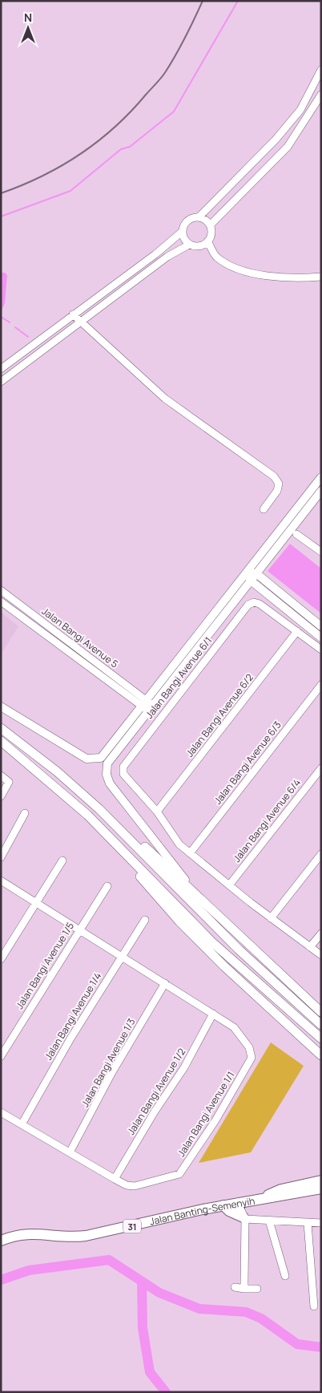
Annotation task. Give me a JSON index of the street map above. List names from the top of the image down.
{
  "streets": {
    "main road": ["Jalan Banting-Semenyih", "31"],
    "street": [
      "Jalan Bangi Avenue 5",
      "Jalan Bangi Avenue 6/1",
      "Jalan Bangi Avenue 6/2",
      "Jalan Bangi Avenue 6/3",
      "Jalan Bangi Avenue 6/4",
      "Jalan Bangi Avenue 1/5",
      "Jalan Bangi Avenue 1/4",
      "Jalan Bangi Avenue 1/3",
      "Jalan Bangi Avenue 1/2",
      "Jalan Bangi Avenue 1/1"
    ]
  },
  "crossings": [
    ["Jalan Bangi Avenue 6/1", "Jalan Bangi Avenue 6/2"],
    ["Jalan Bangi Avenue 1/5", "Jalan Bangi Avenue 1/1"],
    ["Jalan Bangi Avenue 1/4", "Jalan Bangi Avenue 1/1"],
    ["Jalan Bangi Avenue 1/3", "Jalan Bangi Avenue 1/1"],
    ["Jalan Bangi Avenue 1/2", "Jalan Bangi Avenue 1/1"]
  ],
  "north": "top"
}
